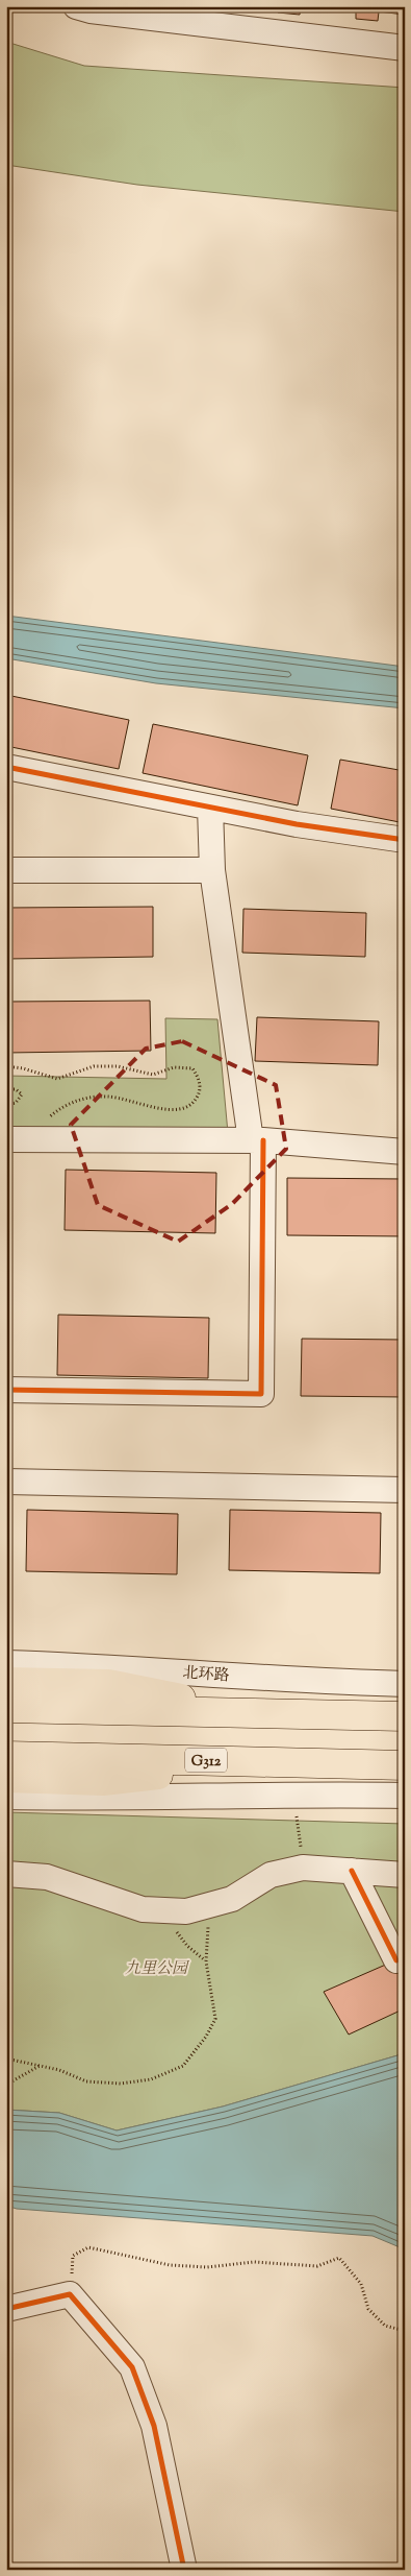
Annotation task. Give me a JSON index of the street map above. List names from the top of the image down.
{
  "streets": {
    "highway": ["G312"],
    "street": ["北环路"]
  },
  "parks": ["九里公园"]
}
